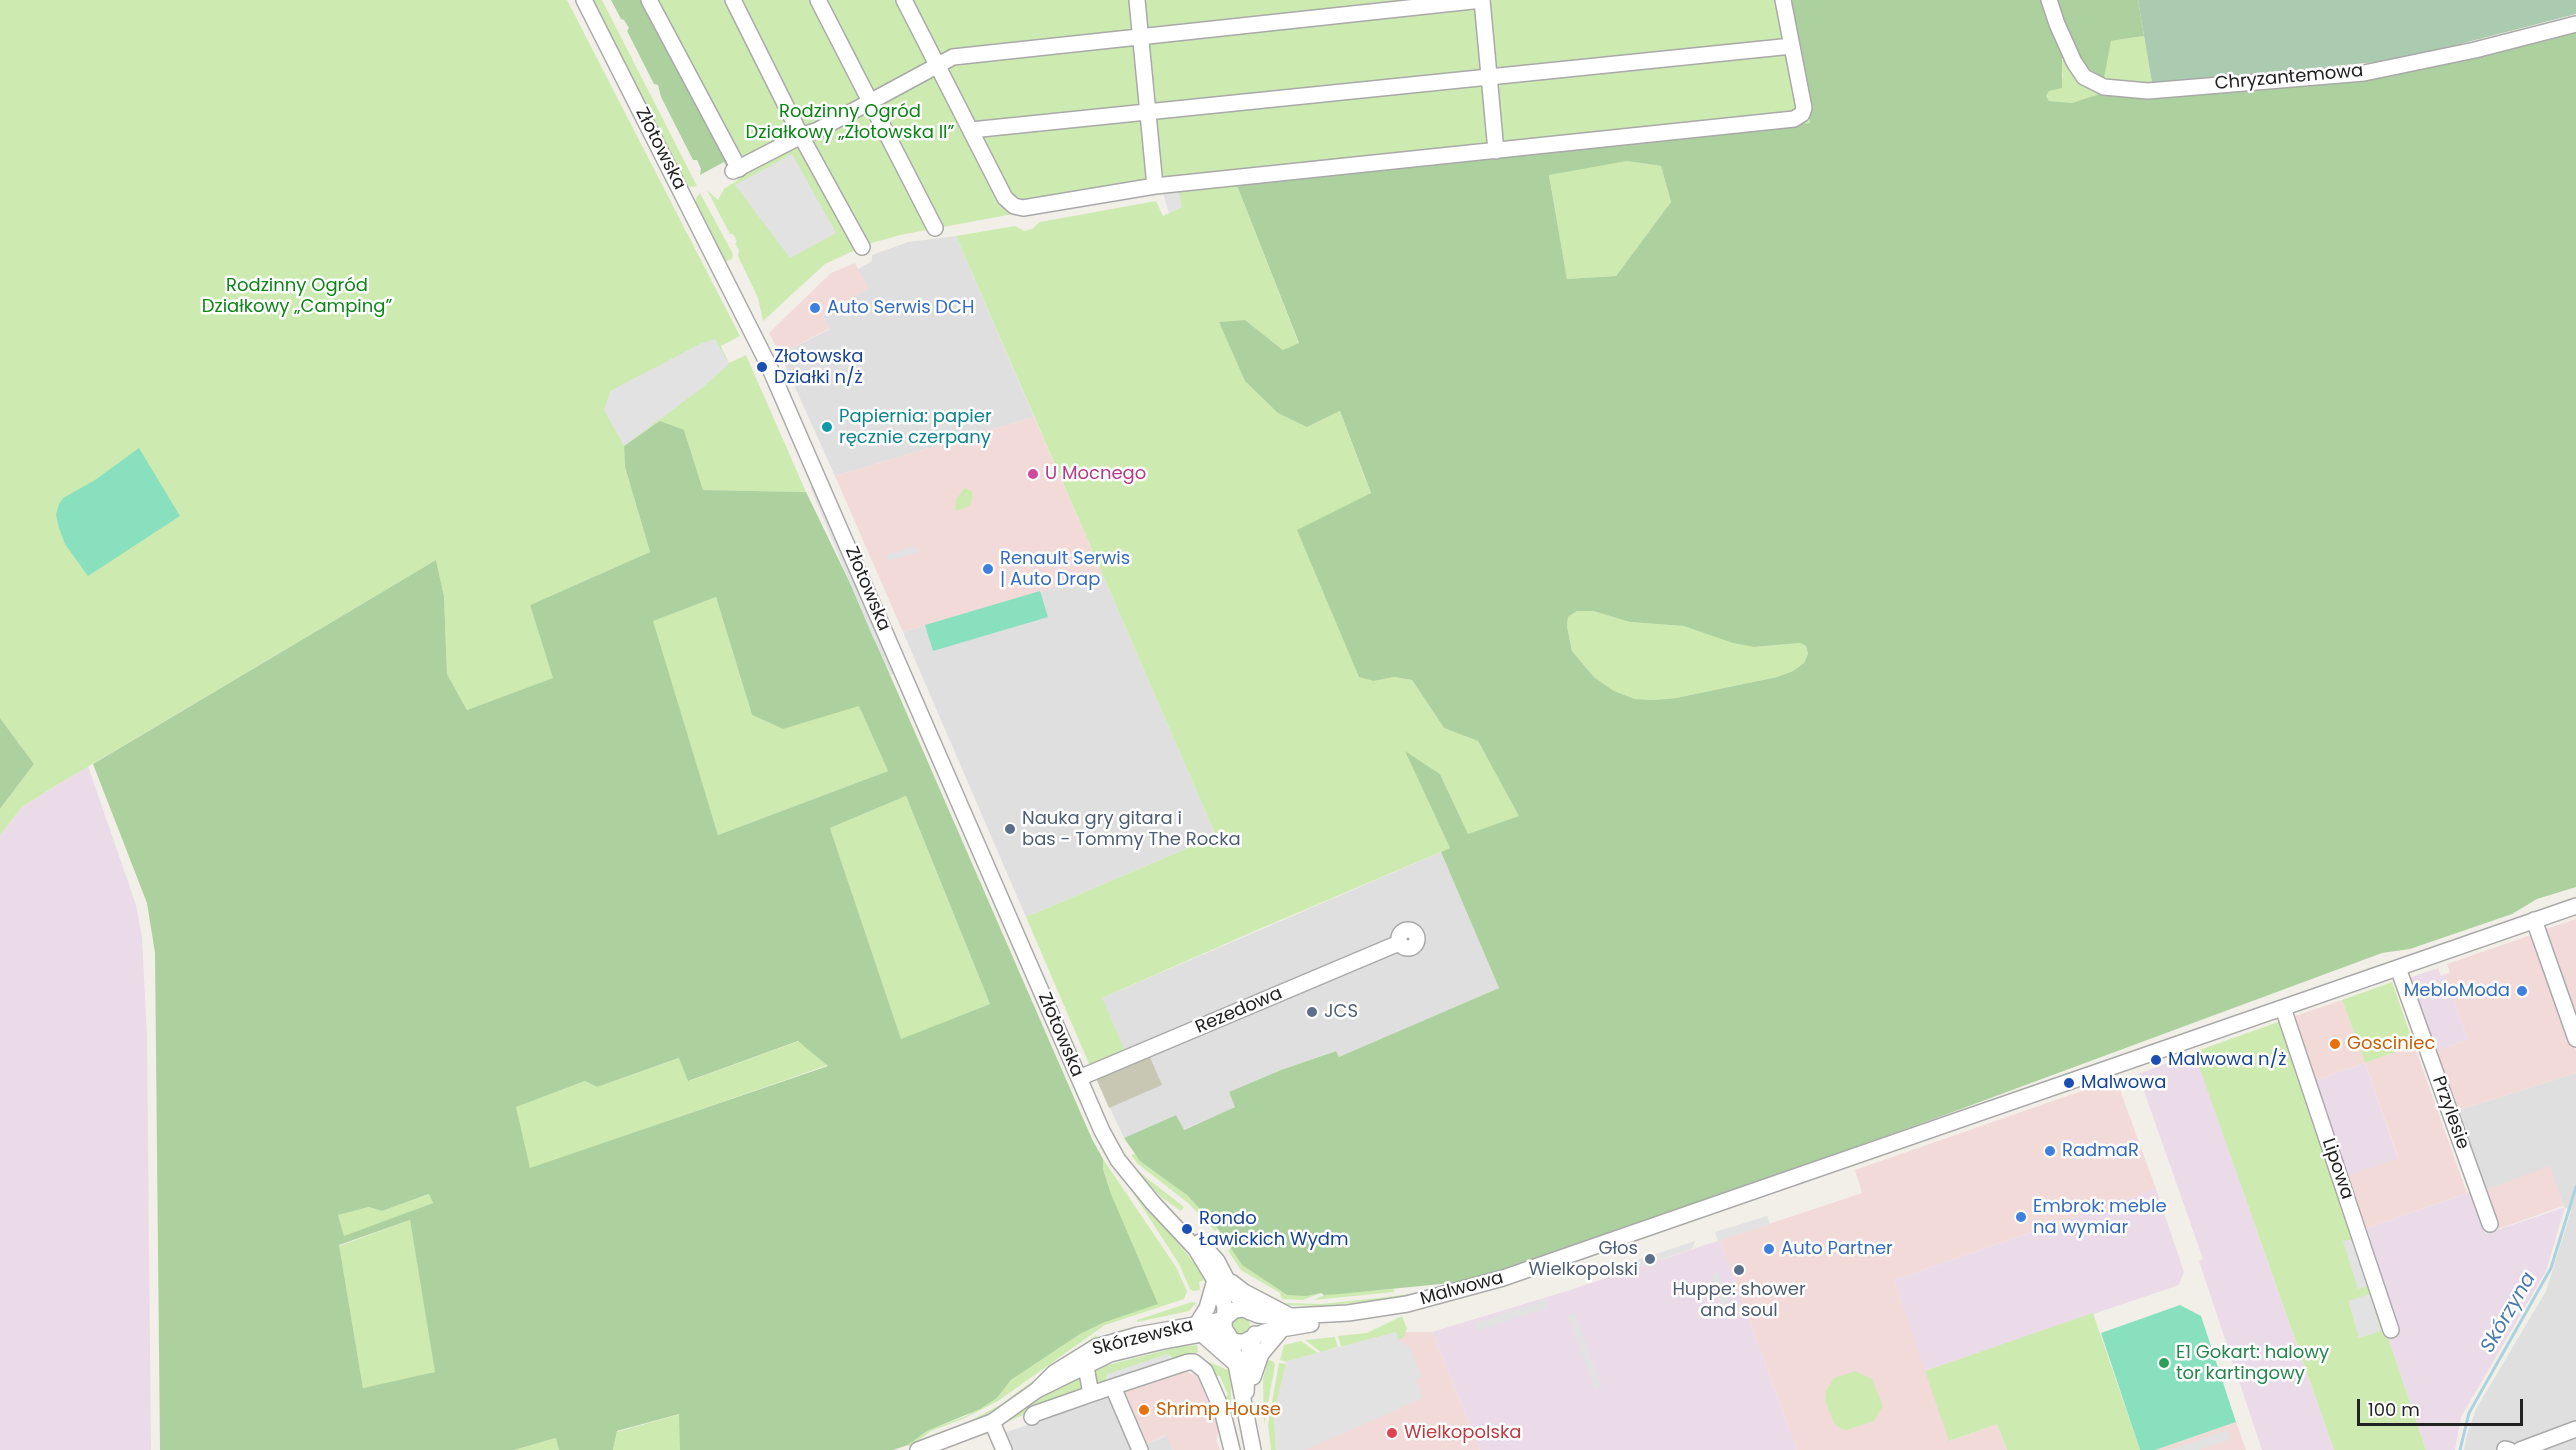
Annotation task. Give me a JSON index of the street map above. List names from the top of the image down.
{
  "streets": {
    "street": [
      "Chryzantemowa",
      "Złotowska",
      "Rezedowa",
      "Przylesie",
      "Lipowa",
      "Malwowa",
      "Skórzewska"
    ]
  },
  "crossings": [
    ["Złotowska", "Rezedowa"],
    ["Złotowska", "Malwowa"],
    ["Złotowska", "Skórzewska"],
    ["Przylesie", "Malwowa"],
    ["Lipowa", "Malwowa"]
  ],
  "water": ["Skórzyna"],
  "parks": ["Rodzinny Ogród Działkowy „Złotowska II”", "Rodzinny Ogród Działkowy „Camping”"],
  "places": [
    "Auto Serwis DCH",
    "Złotowska Działki n/ż",
    "Papiernia: papier ręcznie czerpany",
    "U Mocnego",
    "Renault Serwis | Auto Drap",
    "Nauka gry gitara i bas - Tommy The Rocka",
    "MebloModa",
    "JCS",
    "Gosciniec",
    "Malwowa n/ż",
    "Malwowa",
    "RadmaR",
    "Embrok: meble na wymiar",
    "Rondo Ławickich Wydm",
    "Auto Partner",
    "Głos Wielkopolski",
    "Huppe: shower and soul",
    "E1 Gokart: halowy tor kartingowy",
    "Shrimp House",
    "Wielkopolska"
  ],
  "scale_bar": "100 m"
}
